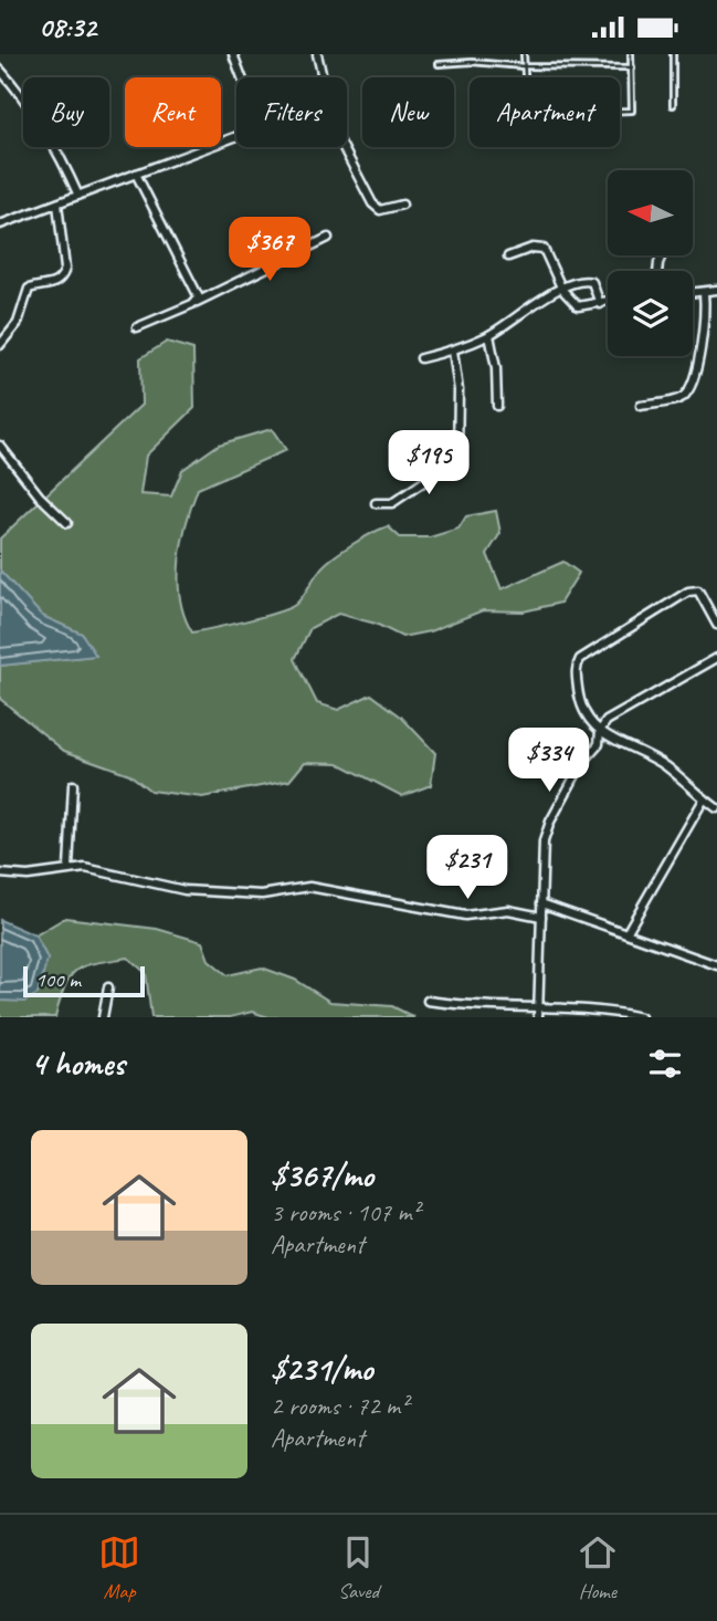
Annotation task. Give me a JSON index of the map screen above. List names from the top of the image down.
{
  "scale_bar": "100 m",
  "north": "left",
  "page": {
    "status": "08:32",
    "chip": [
      "Buy",
      "Rent",
      "Filters",
      "New",
      "Apartment"
    ],
    "price": [
      "$367",
      "$195",
      "$334",
      "$231"
    ],
    "scale": "100 m",
    "heading": "4 homes",
    "list": [
      {
        "name": "$367/mo",
        "note": "3 rooms · 107 m² · Apartment"
      },
      {
        "name": "$231/mo",
        "note": "2 rooms · 72 m² · Apartment"
      }
    ],
    "tabs": ["Map", "Saved", "Home"]
  }
}
